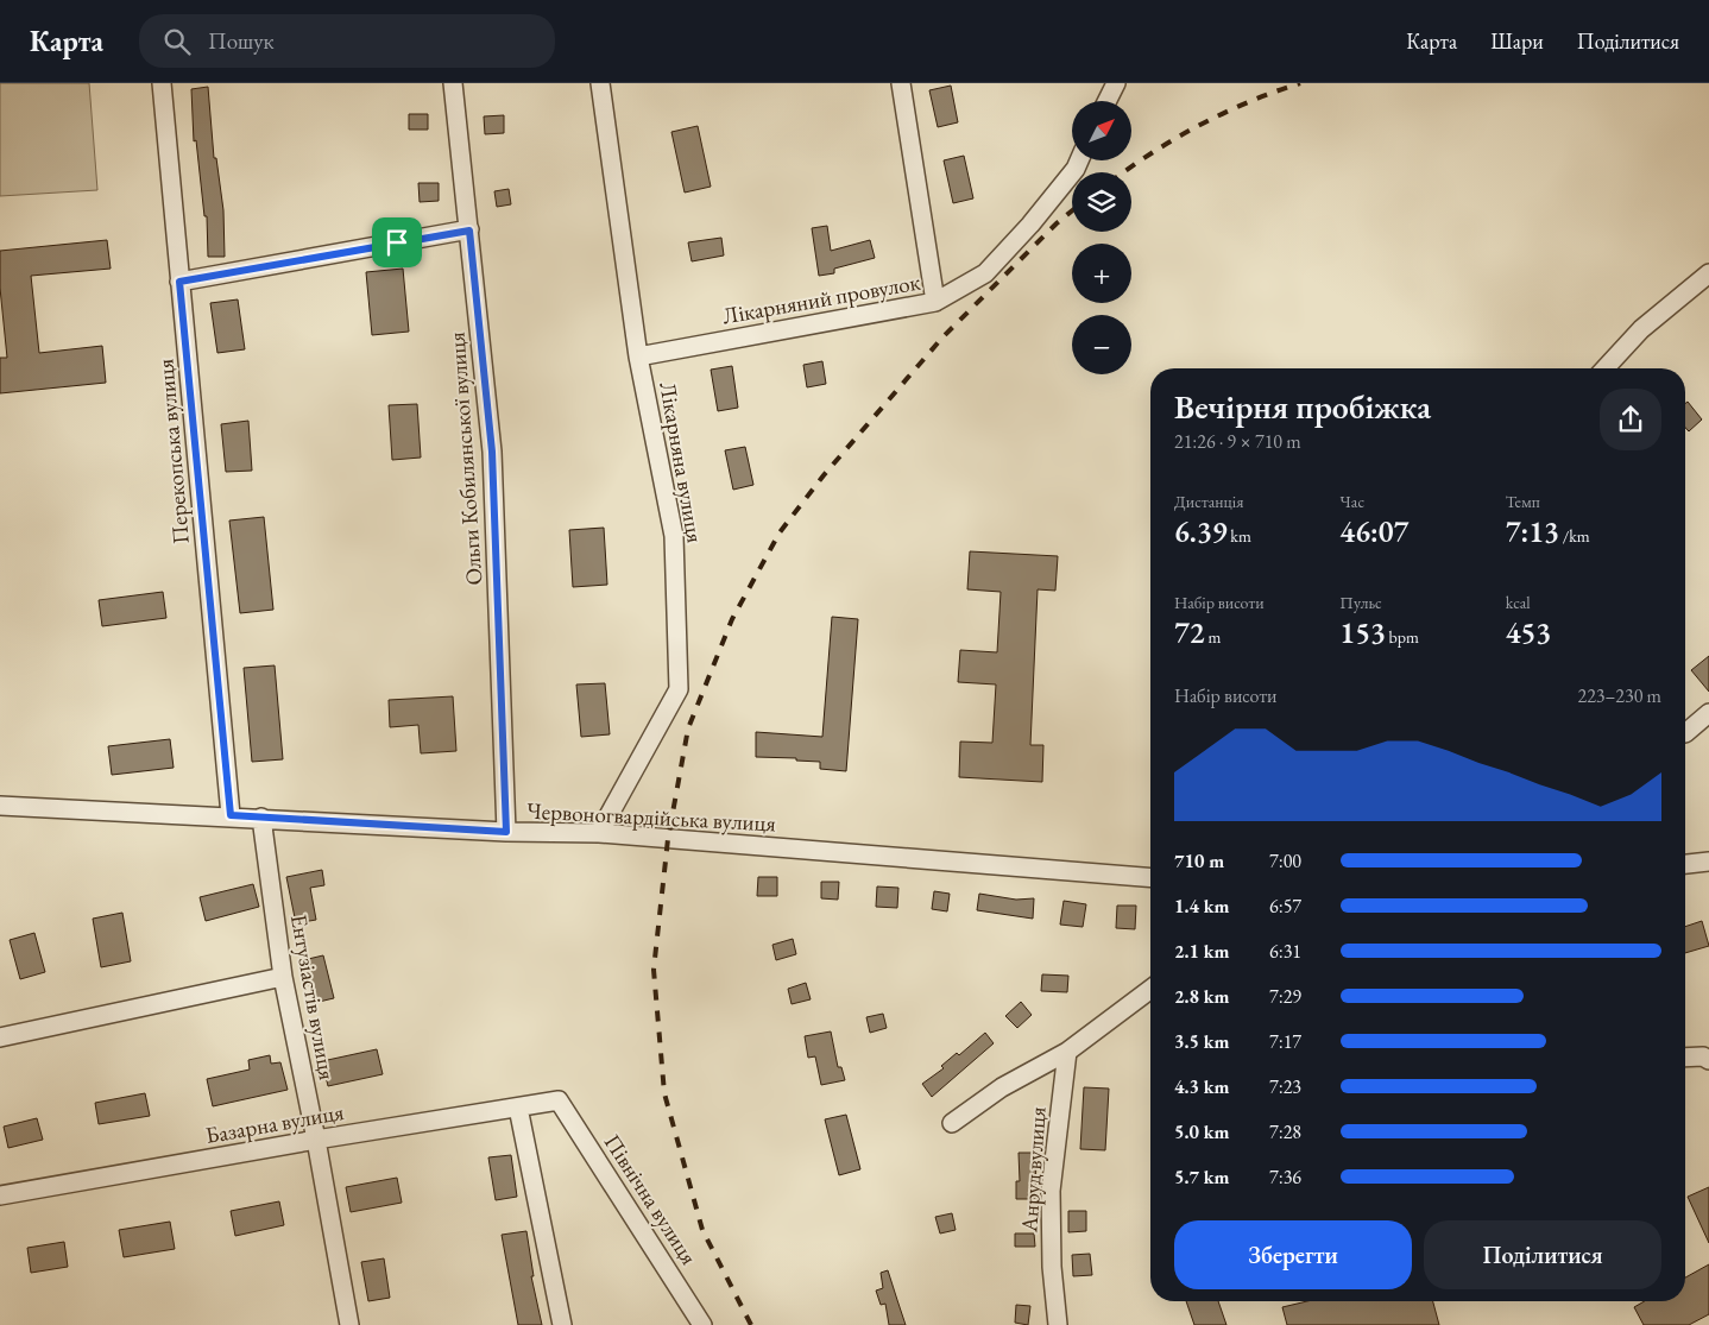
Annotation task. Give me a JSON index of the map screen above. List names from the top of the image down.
{
  "streets": {
    "street": [
      "Лікарняний провулок",
      "Перекопська вулиця",
      "Ольги Кобилянської вулиця",
      "Лікарняна вулиця",
      "Червоногвардійська вулиця",
      "Ентузіастів вулиця",
      "Базарна вулиця",
      "Анруд вулиця",
      "Північна вулиця"
    ]
  },
  "crossings": [
    ["Лікарняний провулок", "Лікарняна вулиця"],
    ["Перекопська вулиця", "Червоногвардійська вулиця"],
    ["Ольги Кобилянської вулиця", "Червоногвардійська вулиця"],
    ["Лікарняна вулиця", "Червоногвардійська вулиця"],
    ["Червоногвардійська вулиця", "Ентузіастів вулиця"],
    ["Ентузіастів вулиця", "Базарна вулиця"],
    ["Базарна вулиця", "Північна вулиця"]
  ],
  "north": "top right",
  "page": {
    "header": "Карта",
    "search": "Пошук",
    "nav": ["Карта", "Шари", "Поділитися"],
    "map_buttons": ["+", "−"],
    "heading": ["Вечірня пробіжка", "21:26 · 9 × 710 m"],
    "stats": [
      ["Дистанція", "6.39 km"],
      ["Час", "46:07"],
      ["Темп", "7:13 /km"],
      ["Набір висоти", "72 m"],
      ["Пульс", "153 bpm"],
      ["kcal", "453"]
    ],
    "chart": ["Набір висоти", "223–230 m"],
    "list": [
      {
        "name": "710 m",
        "note": "7:00"
      },
      {
        "name": "1.4 km",
        "note": "6:57"
      },
      {
        "name": "2.1 km",
        "note": "6:31"
      },
      {
        "name": "2.8 km",
        "note": "7:29"
      },
      {
        "name": "3.5 km",
        "note": "7:17"
      },
      {
        "name": "4.3 km",
        "note": "7:23"
      },
      {
        "name": "5.0 km",
        "note": "7:28"
      },
      {
        "name": "5.7 km",
        "note": "7:36"
      }
    ],
    "buttons": ["Зберегти", "Поділитися"]
  }
}
